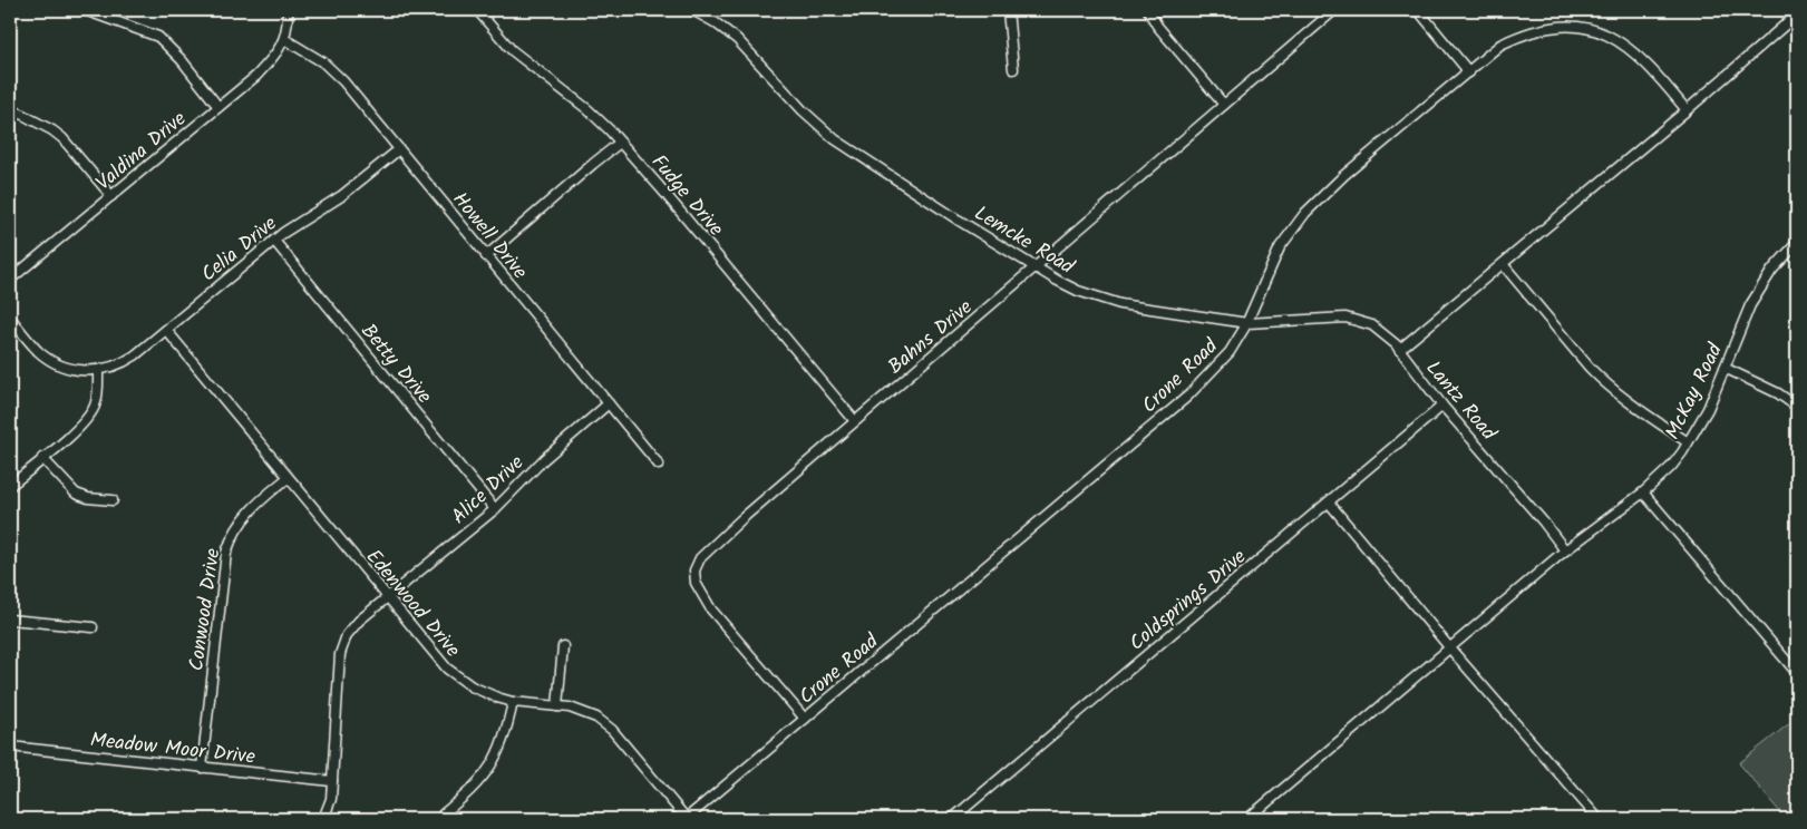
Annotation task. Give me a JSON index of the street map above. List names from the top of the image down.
{
  "streets": {
    "street": [
      "Valdina Drive",
      "Fudge Drive",
      "Howell Drive",
      "Lemcke Road",
      "Celia Drive",
      "Bahns Drive",
      "Betty Drive",
      "Crone Road",
      "McKay Road",
      "Lantz Road",
      "Alice Drive",
      "Coldsprings Drive",
      "Edenwood Drive",
      "Conwood Drive",
      "Meadow Moor Drive"
    ]
  },
  "crossings": [
    ["Valdina Drive", "Howell Drive"],
    ["Fudge Drive", "Bahns Drive"],
    ["Howell Drive", "Celia Drive"],
    ["Howell Drive", "Alice Drive"],
    ["Lemcke Road", "Bahns Drive"],
    ["Lemcke Road", "Crone Road"],
    ["Lemcke Road", "Lantz Road"],
    ["Celia Drive", "Betty Drive"],
    ["Celia Drive", "Edenwood Drive"],
    ["Bahns Drive", "Crone Road"],
    ["Betty Drive", "Alice Drive"],
    ["Crone Road", "Edenwood Drive"],
    ["McKay Road", "Lantz Road"],
    ["Lantz Road", "Coldsprings Drive"],
    ["Alice Drive", "Edenwood Drive"],
    ["Alice Drive", "Meadow Moor Drive"],
    ["Edenwood Drive", "Conwood Drive"],
    ["Conwood Drive", "Meadow Moor Drive"]
  ]
}
